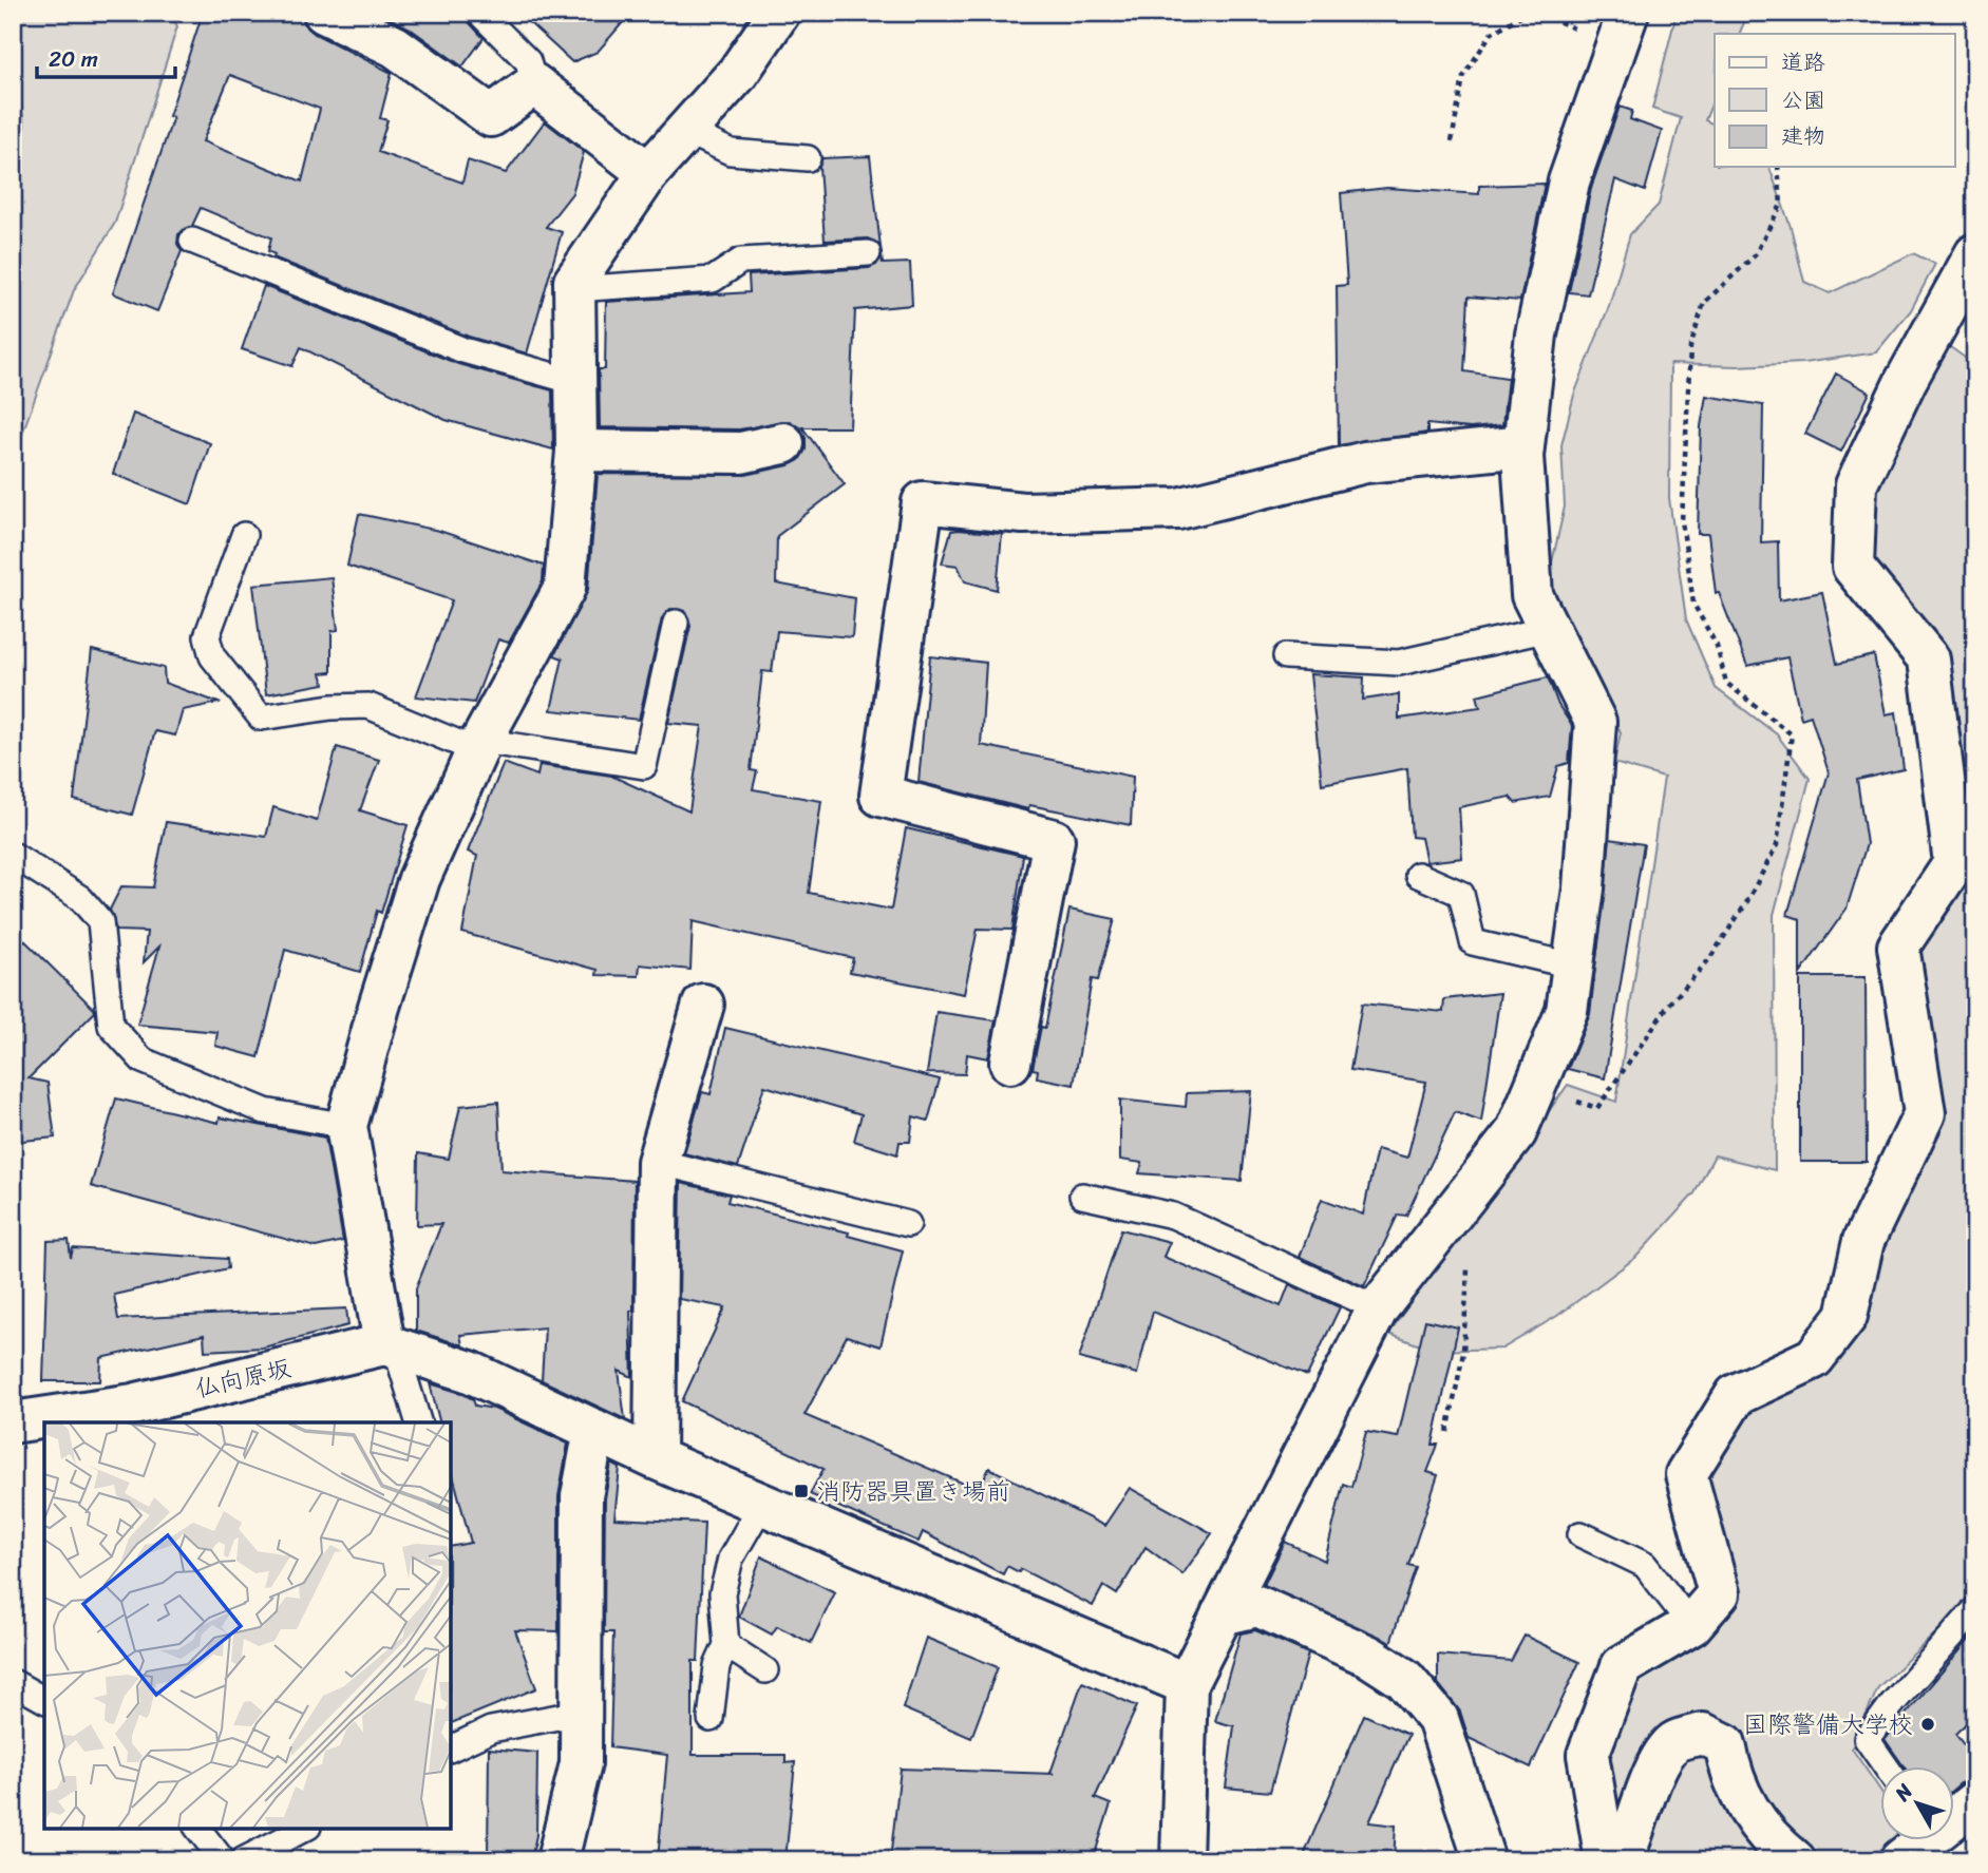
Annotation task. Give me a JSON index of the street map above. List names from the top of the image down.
{
  "streets": {
    "street": ["仏向原坂"]
  },
  "places": {
    "transit": ["消防器具置き場前"],
    "other": ["国際警備大学校"]
  },
  "legend": ["道路", "公園", "建物"],
  "scale_bar": "20 m",
  "north": "top left"
}
